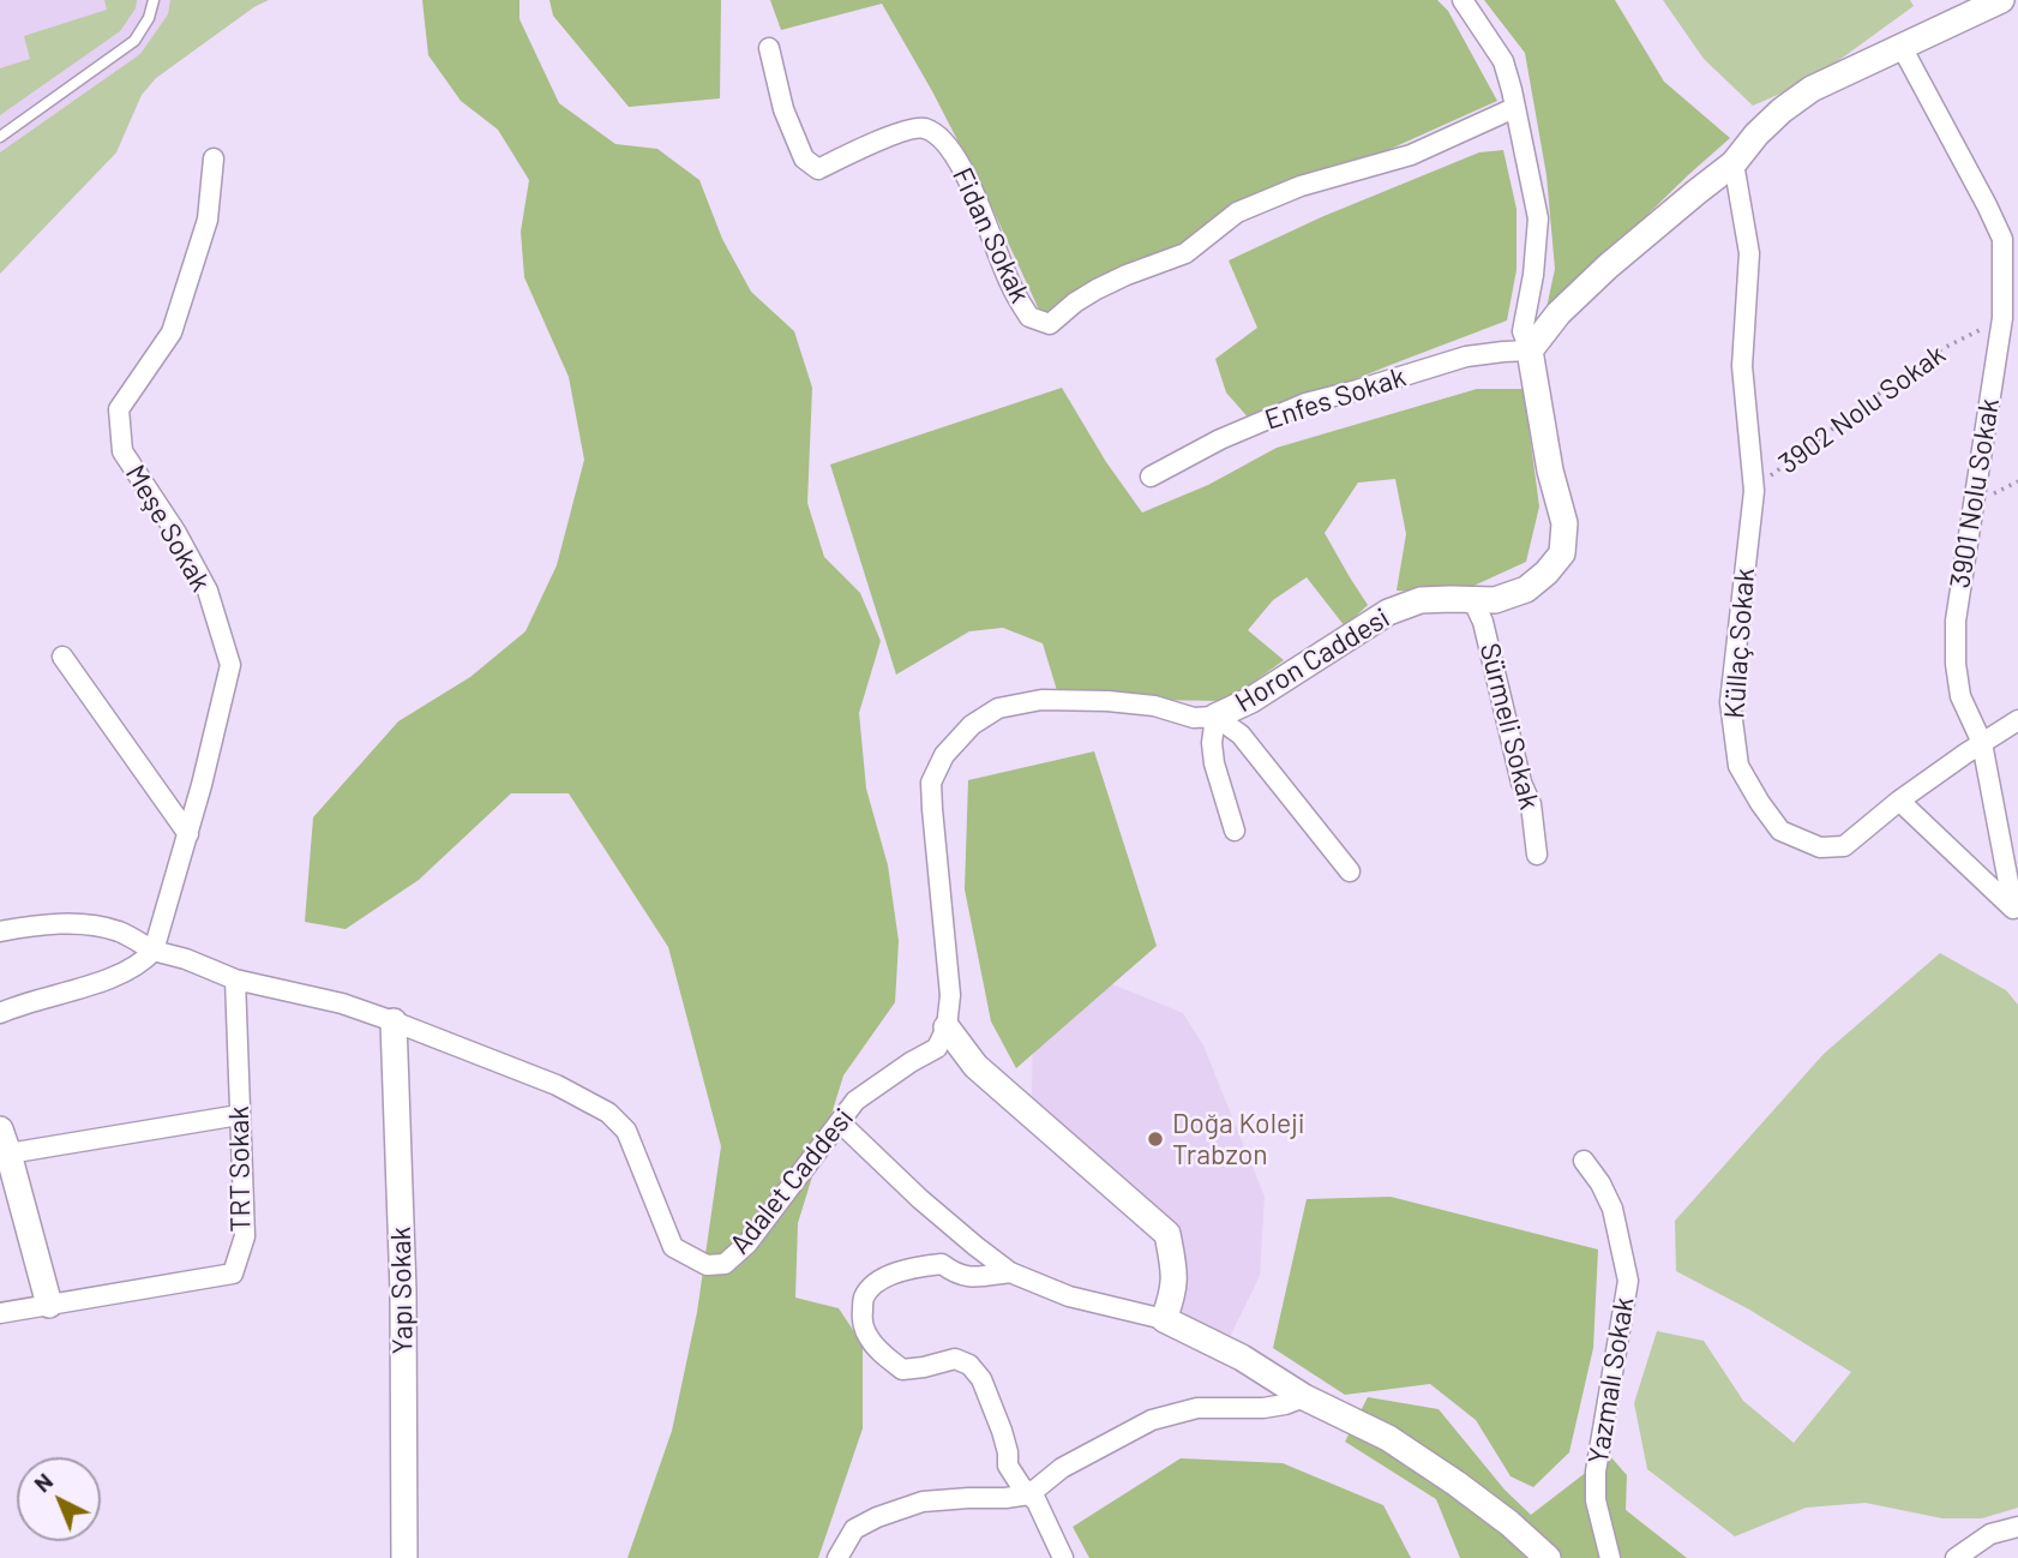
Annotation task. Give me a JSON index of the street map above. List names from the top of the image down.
{
  "streets": {
    "street": [
      "Fidan Sokak",
      "Enfes Sokak",
      "3901 Nolu Sokak",
      "Meşe Sokak",
      "Küllaç Sokak",
      "Horon Caddesi",
      "Sürmeli Sokak",
      "TRT Sokak",
      "Adalet Caddesi",
      "Yapı Sokak",
      "Yazmalı Sokak"
    ],
    "path": ["3902 Nolu Sokak"]
  },
  "crossings": [
    ["Enfes Sokak", "Horon Caddesi"],
    ["3902 Nolu Sokak", "3901 Nolu Sokak"],
    ["3902 Nolu Sokak", "Küllaç Sokak"],
    ["3901 Nolu Sokak", "Küllaç Sokak"],
    ["Meşe Sokak", "Adalet Caddesi"],
    ["Horon Caddesi", "Sürmeli Sokak"],
    ["Horon Caddesi", "Adalet Caddesi"],
    ["TRT Sokak", "Adalet Caddesi"],
    ["Adalet Caddesi", "Yapı Sokak"]
  ],
  "places": ["Doğa Koleji Trabzon"],
  "north": "top left"
}
